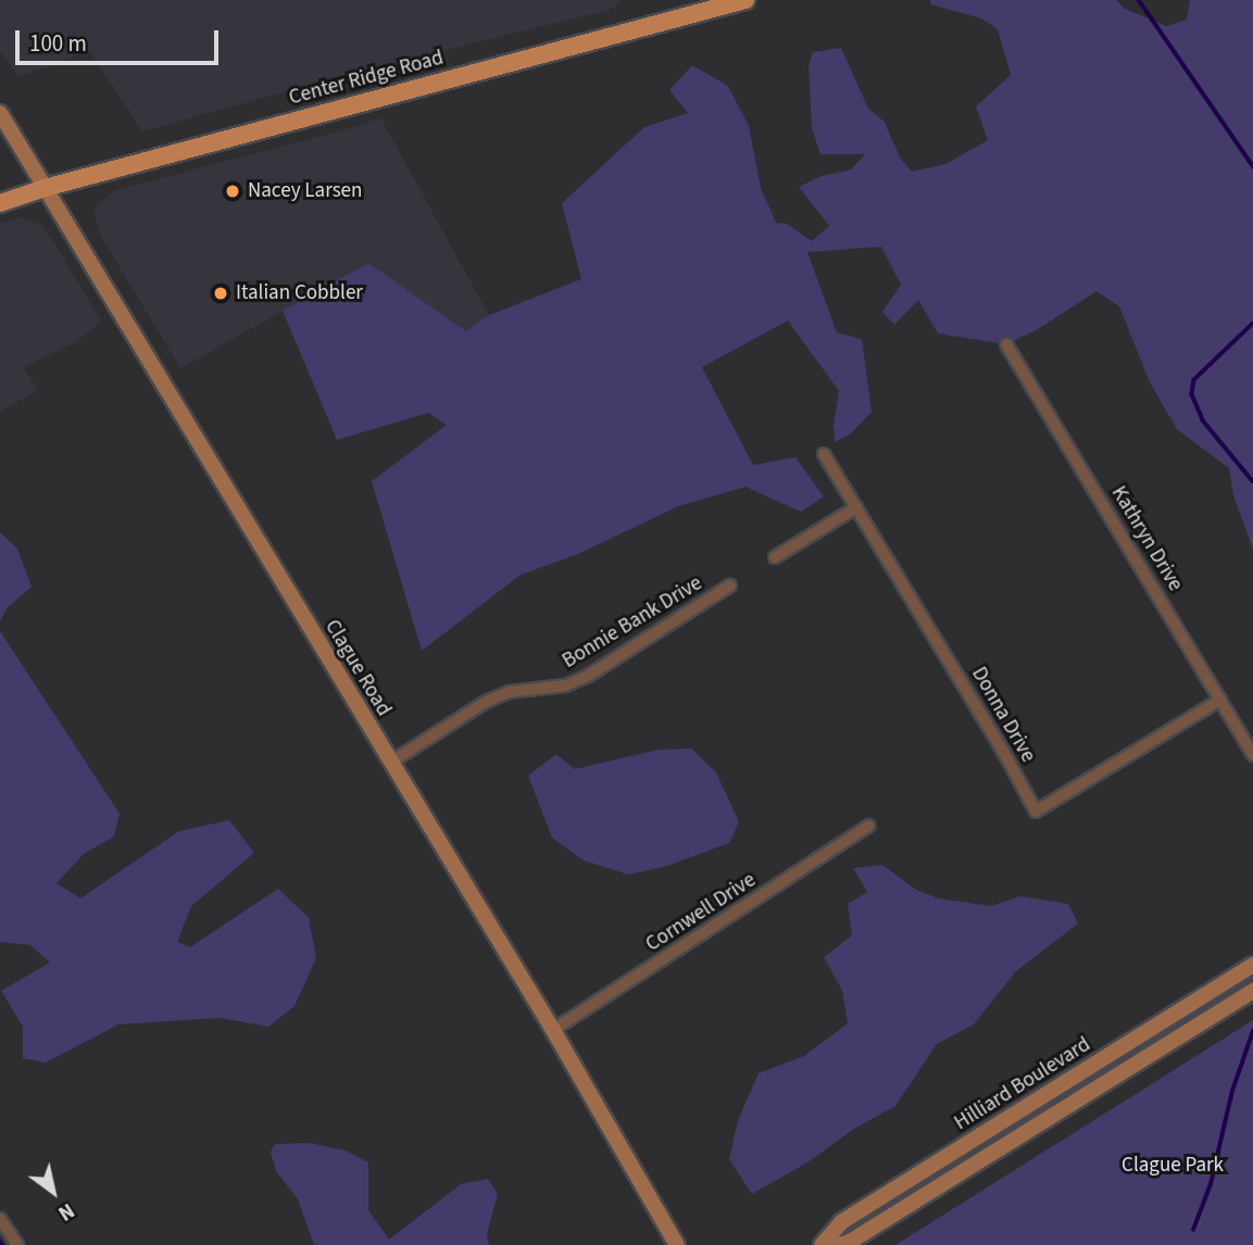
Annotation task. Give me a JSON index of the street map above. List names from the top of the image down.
{
  "streets": {
    "main road": ["Center Ridge Road", "Clague Road", "Hilliard Boulevard"],
    "street": [
      "Kathryn Drive",
      "Bonnie Bank Drive",
      "Donna Drive",
      "Cornwell Drive"
    ]
  },
  "crossings": [
    ["Center Ridge Road", "Clague Road"],
    ["Kathryn Drive", "Donna Drive"],
    ["Bonnie Bank Drive", "Clague Road"],
    ["Clague Road", "Cornwell Drive"]
  ],
  "parks": ["Clague Park"],
  "places": ["Nacey Larsen", "Italian Cobbler"],
  "scale_bar": "100 m",
  "north": "bottom right"
}
